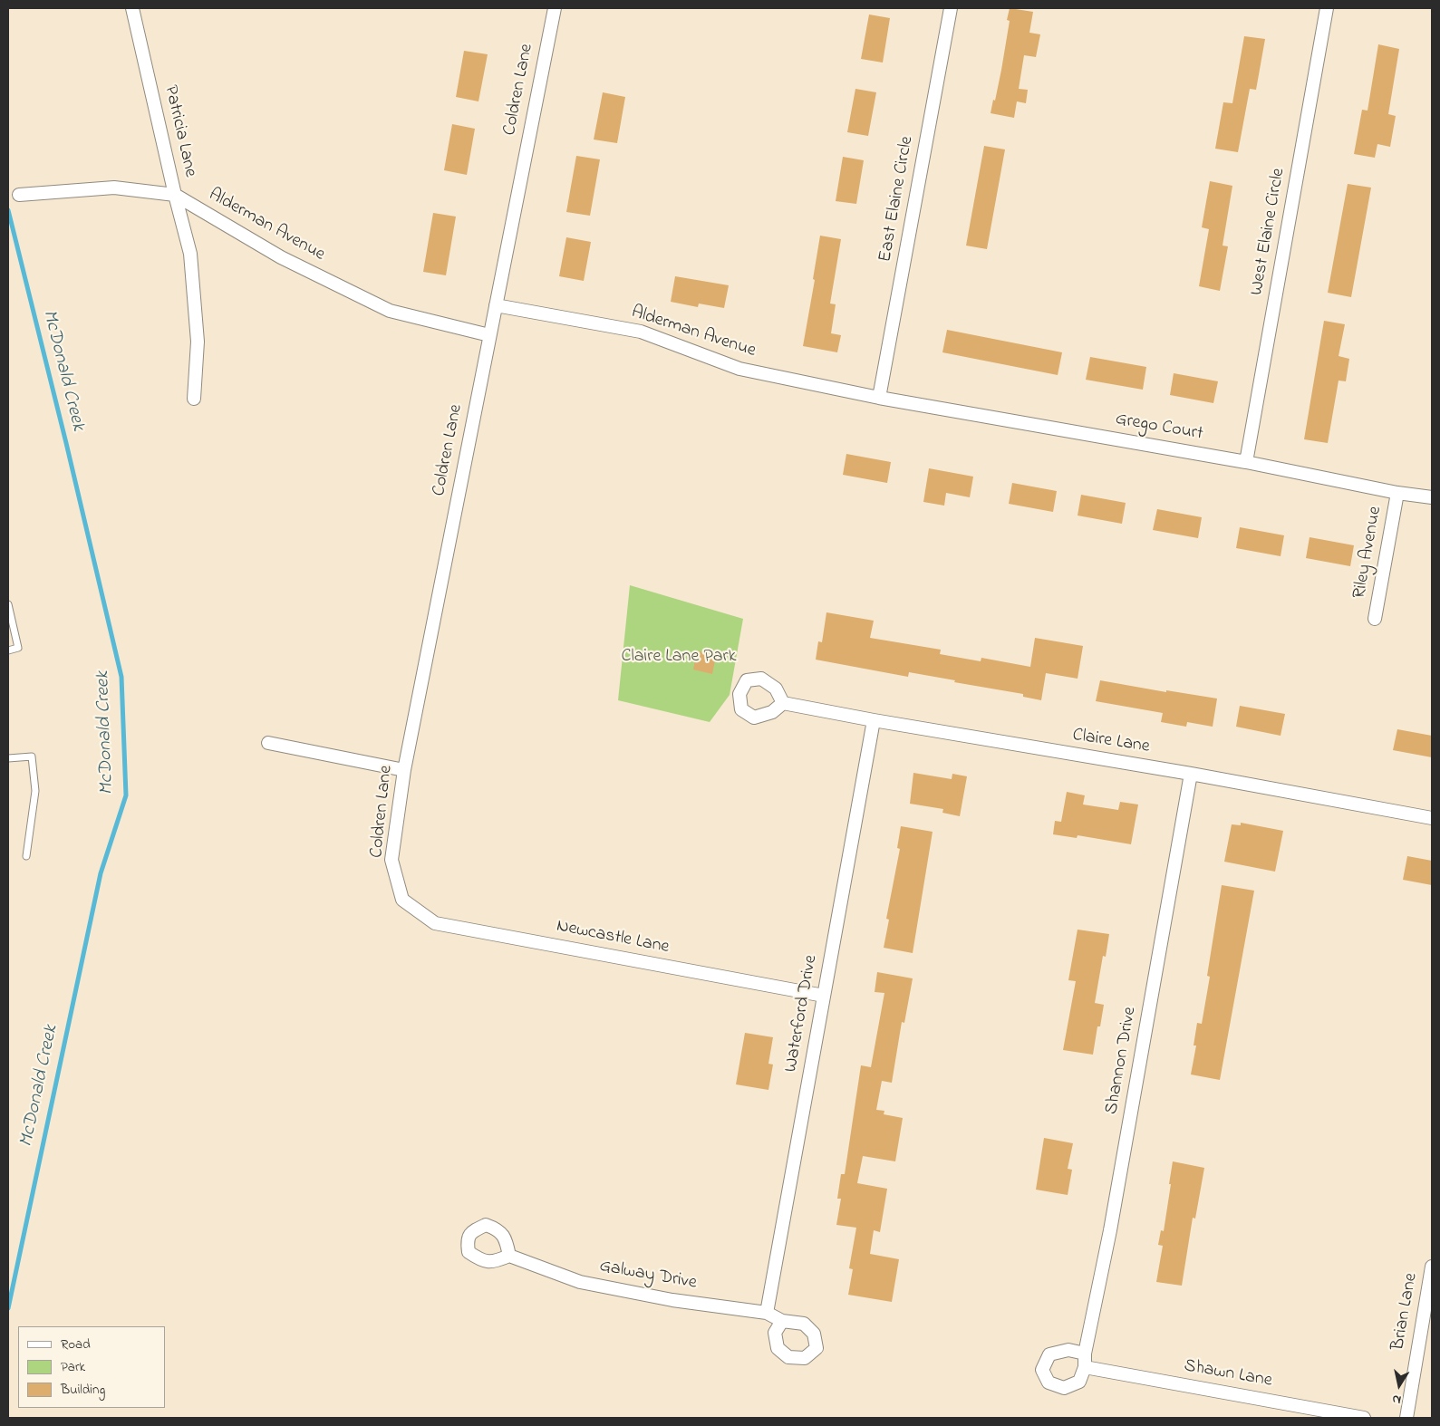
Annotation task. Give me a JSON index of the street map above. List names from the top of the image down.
{
  "streets": {
    "street": [
      "Coldren Lane",
      "Patricia Lane",
      "East Elaine Circle",
      "Alderman Avenue",
      "West Elaine Circle",
      "Grego Court",
      "Riley Avenue",
      "Claire Lane",
      "Newcastle Lane",
      "Waterford Drive",
      "Shannon Drive",
      "Galway Drive",
      "Brian Lane",
      "Shawn Lane"
    ]
  },
  "crossings": [
    ["Coldren Lane", "Alderman Avenue"],
    ["Coldren Lane", "Newcastle Lane"],
    ["Patricia Lane", "Alderman Avenue"],
    ["East Elaine Circle", "Alderman Avenue"],
    ["East Elaine Circle", "Grego Court"],
    ["Alderman Avenue", "Grego Court"],
    ["West Elaine Circle", "Grego Court"],
    ["Grego Court", "Riley Avenue"],
    ["Claire Lane", "Waterford Drive"],
    ["Claire Lane", "Shannon Drive"],
    ["Newcastle Lane", "Waterford Drive"],
    ["Waterford Drive", "Galway Drive"],
    ["Shannon Drive", "Shawn Lane"]
  ],
  "water": ["McDonald Creek"],
  "parks": ["Claire Lane Park"],
  "legend": ["Road", "Park", "Building"],
  "north": "bottom"
}
